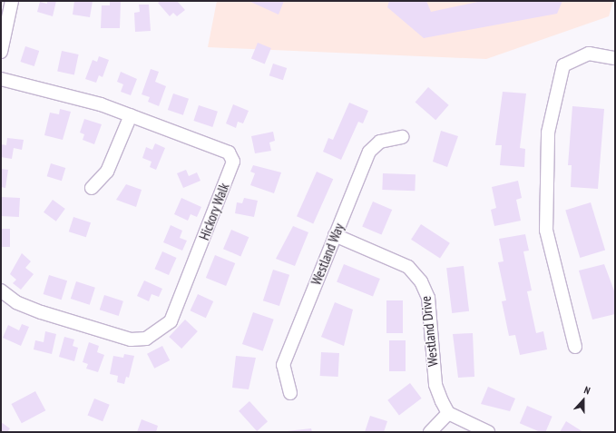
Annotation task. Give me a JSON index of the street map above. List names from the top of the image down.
{
  "streets": {
    "street": ["Hickory Walk", "Westland Way", "Westland Drive"]
  },
  "crossings": [
    ["Westland Way", "Westland Drive"]
  ],
  "north": "top"
}
